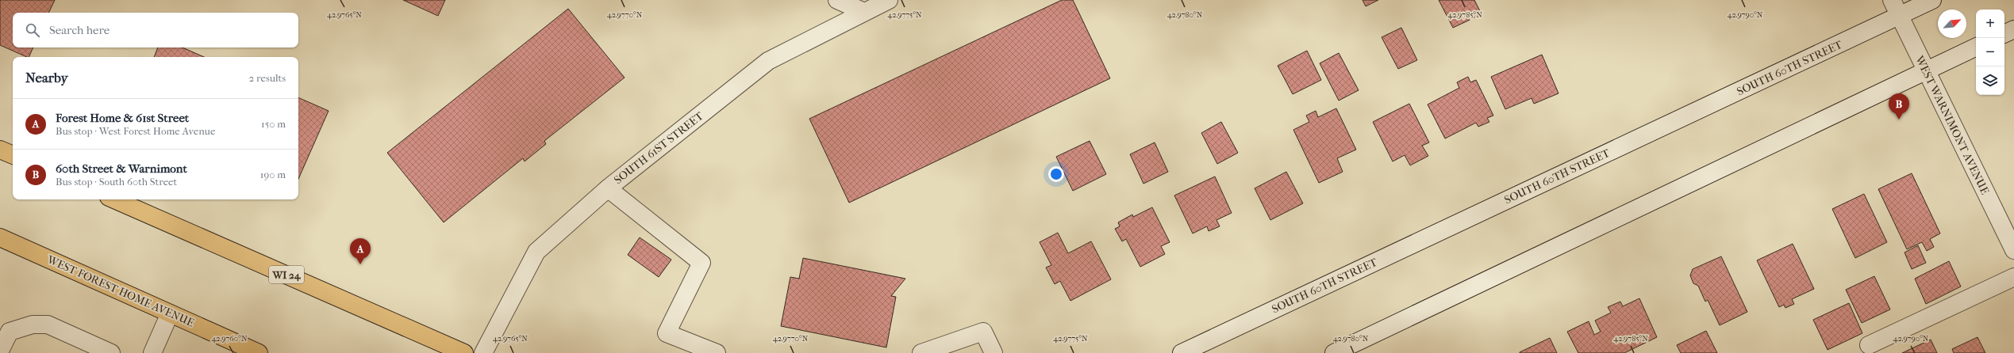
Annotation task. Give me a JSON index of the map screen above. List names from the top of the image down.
{
  "streets": {
    "main road": [
      "SOUTH 60TH STREET",
      "WEST WARNIMONT AVENUE",
      "SOUTH 61ST STREET",
      "WI 24",
      "WEST FOREST HOME AVENUE"
    ]
  },
  "crossings": [
    ["SOUTH 60TH STREET", "WEST WARNIMONT AVENUE"]
  ],
  "north": "top right",
  "page": {
    "map_buttons": ["+", "−"],
    "search": "Search here",
    "heading": ["Nearby", "2 results"],
    "pins": ["B", "A"],
    "list": [
      {
        "mark": "A",
        "name": "Forest Home & 61st Street",
        "note": "Bus stop · West Forest Home Avenue",
        "value": "150 m"
      },
      {
        "mark": "B",
        "name": "60th Street & Warnimont",
        "note": "Bus stop · South 60th Street",
        "value": "190 m"
      }
    ]
  },
  "coordinates": [
    "42.9765°N",
    "42.9770°N",
    "42.9775°N",
    "42.9780°N",
    "42.9785°N",
    "42.9790°N",
    "42.9760°N"
  ]
}
